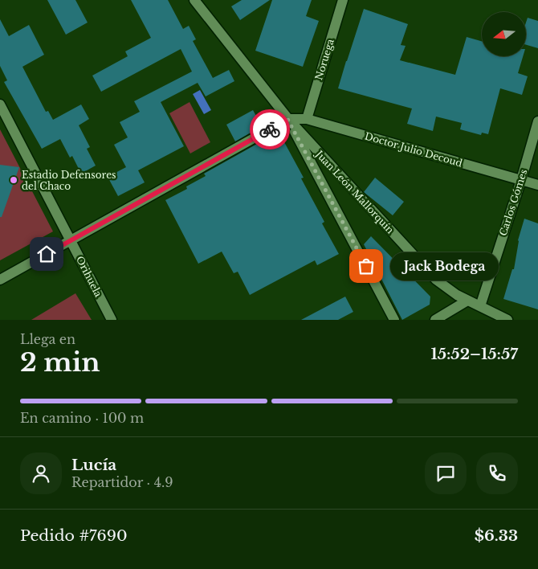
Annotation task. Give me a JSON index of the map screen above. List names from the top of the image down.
{
  "streets": {
    "street": [
      "Noruega",
      "Doctor Julio Decoud",
      "Juan León Mallorquín",
      "Carlos Gómes",
      "Orihuela"
    ]
  },
  "crossings": [
    ["Noruega", "Doctor Julio Decoud"],
    ["Doctor Julio Decoud", "Juan León Mallorquín"],
    ["Doctor Julio Decoud", "Carlos Gómes"],
    ["Juan León Mallorquín", "Carlos Gómes"]
  ],
  "places": ["Estadio Defensores del Chaco", "Jack Bodega"],
  "north": "left",
  "page": {
    "bubble": "Jack Bodega",
    "heading": ["2 min", "Llega en", "15:52–15:57"],
    "panel": [
      "Lucía",
      "Repartidor · 4.9",
      "Pedido #7690",
      "$6.33"
    ],
    "bar": "En camino · 100 m"
  }
}
